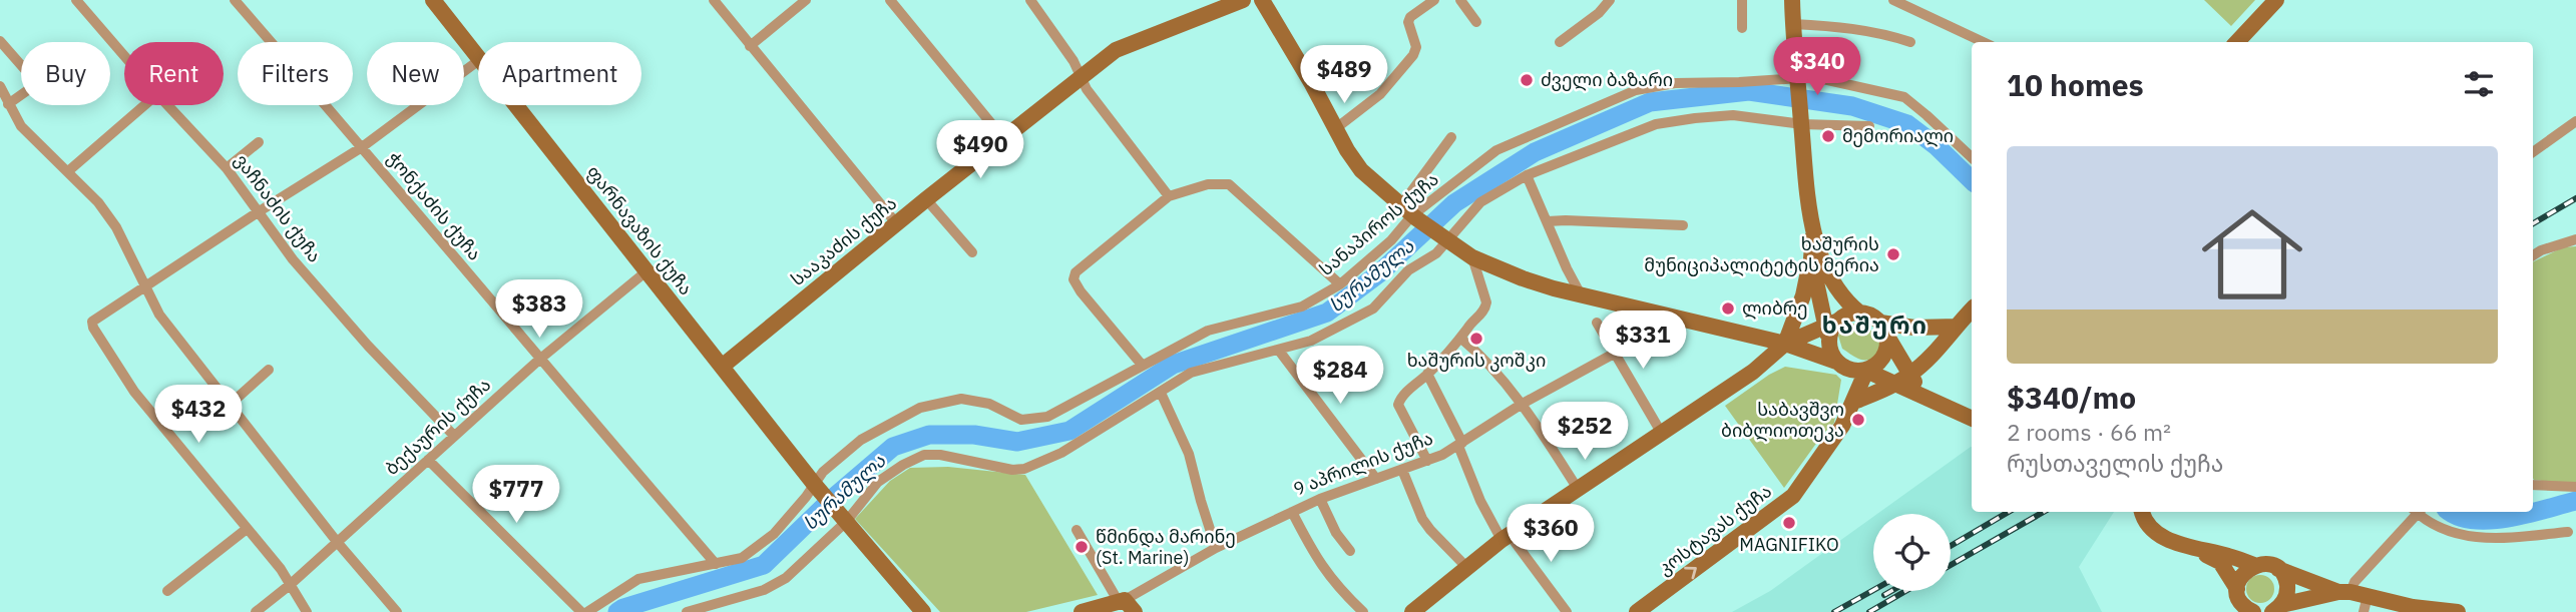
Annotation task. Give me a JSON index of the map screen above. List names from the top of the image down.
{
  "streets": {
    "street": [
      "ჭონქაძის ქუჩა",
      "ვაჩნაძის ქუჩა",
      "სანაპიროს ქუჩა",
      "ფარნავაზის ქუჩა",
      "სააკაძის ქუჩა",
      "ბექაურის ქუჩა",
      "9 აპრილის ქუჩა",
      "კოსტავას ქუჩა"
    ]
  },
  "crossings": [
    ["ჭონქაძის ქუჩა", "სანაპიროს ქუჩა"],
    ["ჭონქაძის ქუჩა", "ბექაურის ქუჩა"],
    ["ვაჩნაძის ქუჩა", "ბექაურის ქუჩა"],
    ["სანაპიროს ქუჩა", "ფარნავაზის ქუჩა"],
    ["ფარნავაზის ქუჩა", "სააკაძის ქუჩა"],
    ["ფარნავაზის ქუჩა", "ბექაურის ქუჩა"]
  ],
  "districts": ["ხაშური"],
  "water": ["სურამულა"],
  "places": [
    "ძველი ბაზარი",
    "მემორიალი",
    "ხაშურის მუნიციპალიტეტის მერია",
    "ლიბრე",
    "ხაშურის კოშკი",
    "საბავშვო ბიბლიოთეკა",
    "MAGNIFIKO",
    "წმინდა მარინე (St. Marine)"
  ],
  "page": {
    "price": [
      "$340",
      "$489",
      "$490",
      "$383",
      "$331",
      "$284",
      "$432",
      "$252",
      "$777",
      "$360"
    ],
    "chip": [
      "Buy",
      "Rent",
      "Filters",
      "New",
      "Apartment"
    ],
    "heading": "10 homes",
    "list": [
      {
        "name": "$340/mo",
        "note": "2 rooms · 66 m² · რუსთაველის ქუჩა"
      }
    ]
  }
}
